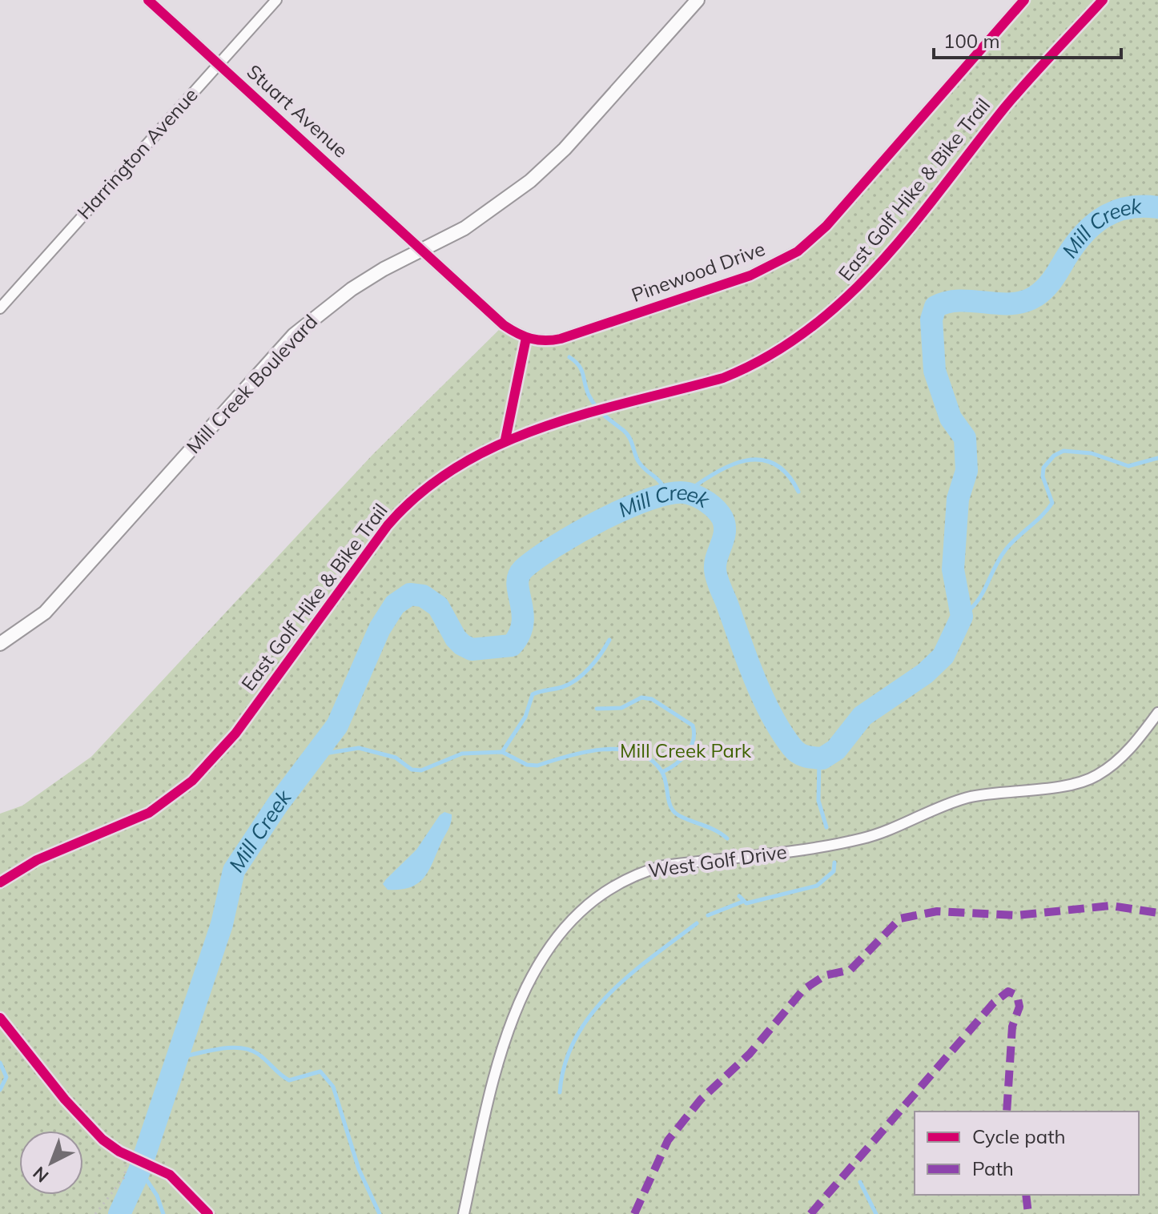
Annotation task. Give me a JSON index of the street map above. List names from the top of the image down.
{
  "streets": {
    "street": [
      "Stuart Avenue",
      "Harrington Avenue",
      "Pinewood Drive",
      "Mill Creek Boulevard",
      "West Golf Drive"
    ],
    "cycle path": ["East Golf Hike & Bike Trail"]
  },
  "crossings": [
    ["Stuart Avenue", "Harrington Avenue"],
    ["Stuart Avenue", "Pinewood Drive"],
    ["Stuart Avenue", "Mill Creek Boulevard"],
    ["Pinewood Drive", "Mill Creek Boulevard"]
  ],
  "water": ["Mill Creek"],
  "parks": ["Mill Creek Park"],
  "legend": ["Cycle path", "Path"],
  "scale_bar": "100 m",
  "north": "bottom left"
}
